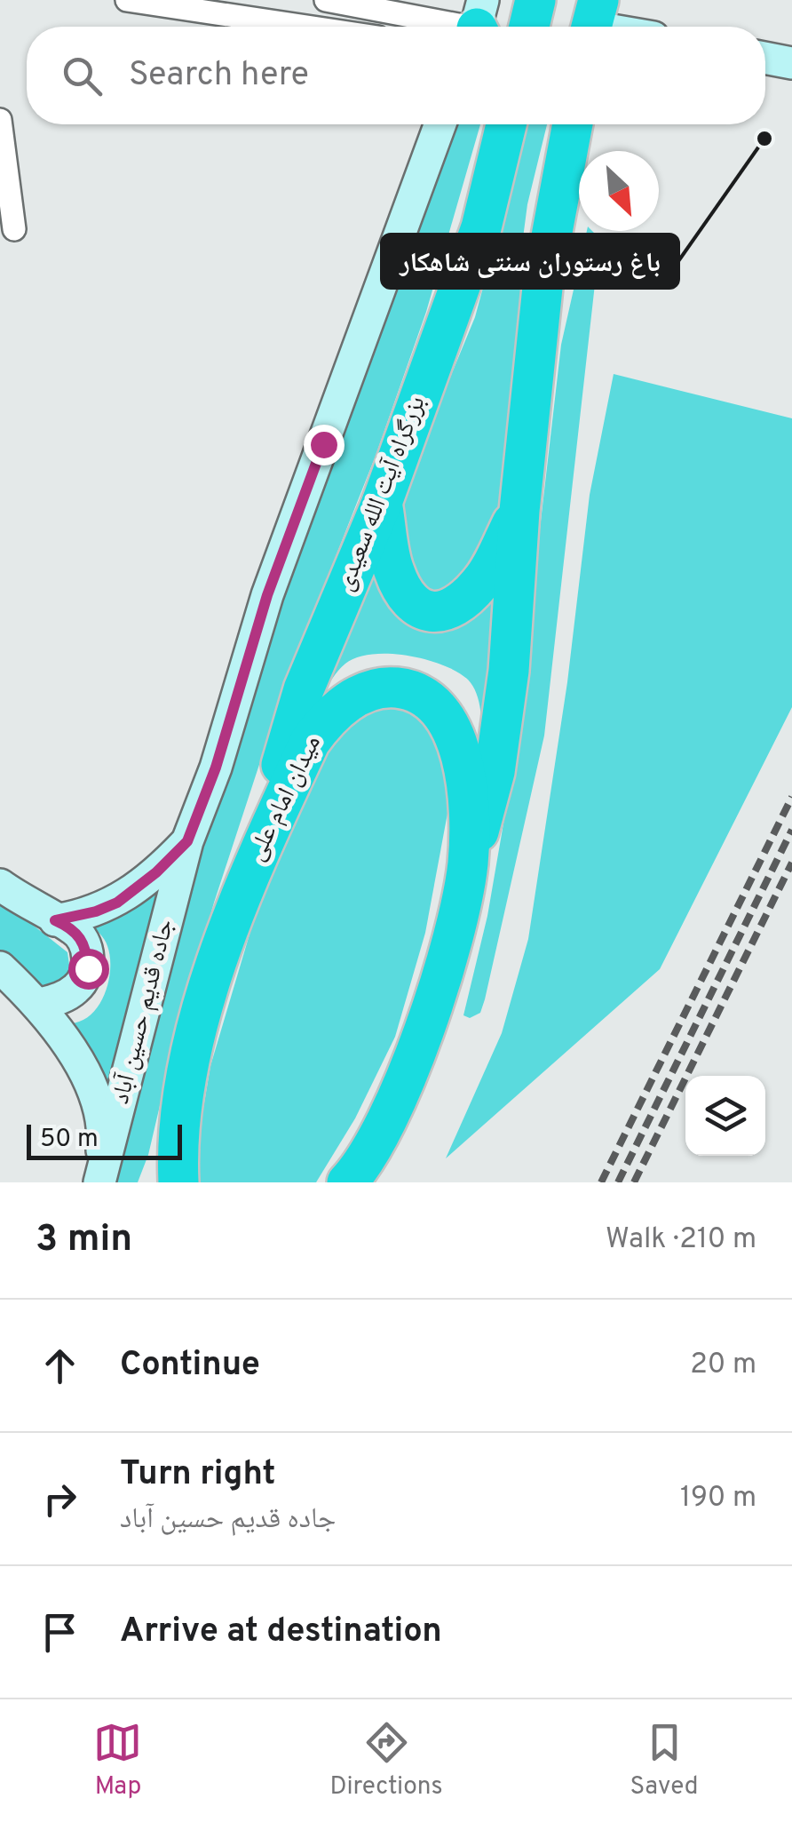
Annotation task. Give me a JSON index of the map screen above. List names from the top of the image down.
{
  "streets": {
    "highway": ["بزرگراه آیت الله سعیدی", "میدان امام علی"],
    "street": ["جاده قدیم حسین آباد"]
  },
  "crossings": [
    ["بزرگراه آیت الله سعیدی", "میدان امام علی"]
  ],
  "places": ["باغ رستوران سنتی شاهکار"],
  "scale_bar": "50 m",
  "north": "bottom right",
  "page": {
    "search": "Search here",
    "scale": "50 m",
    "heading": ["3 min", "Walk · 210 m"],
    "list": [
      ["Continue", "20 m"],
      ["Turn right", "جاده قدیم حسین آباد", "190 m"],
      "Arrive at destination"
    ],
    "nav": ["Map", "Directions", "Saved"]
  }
}
